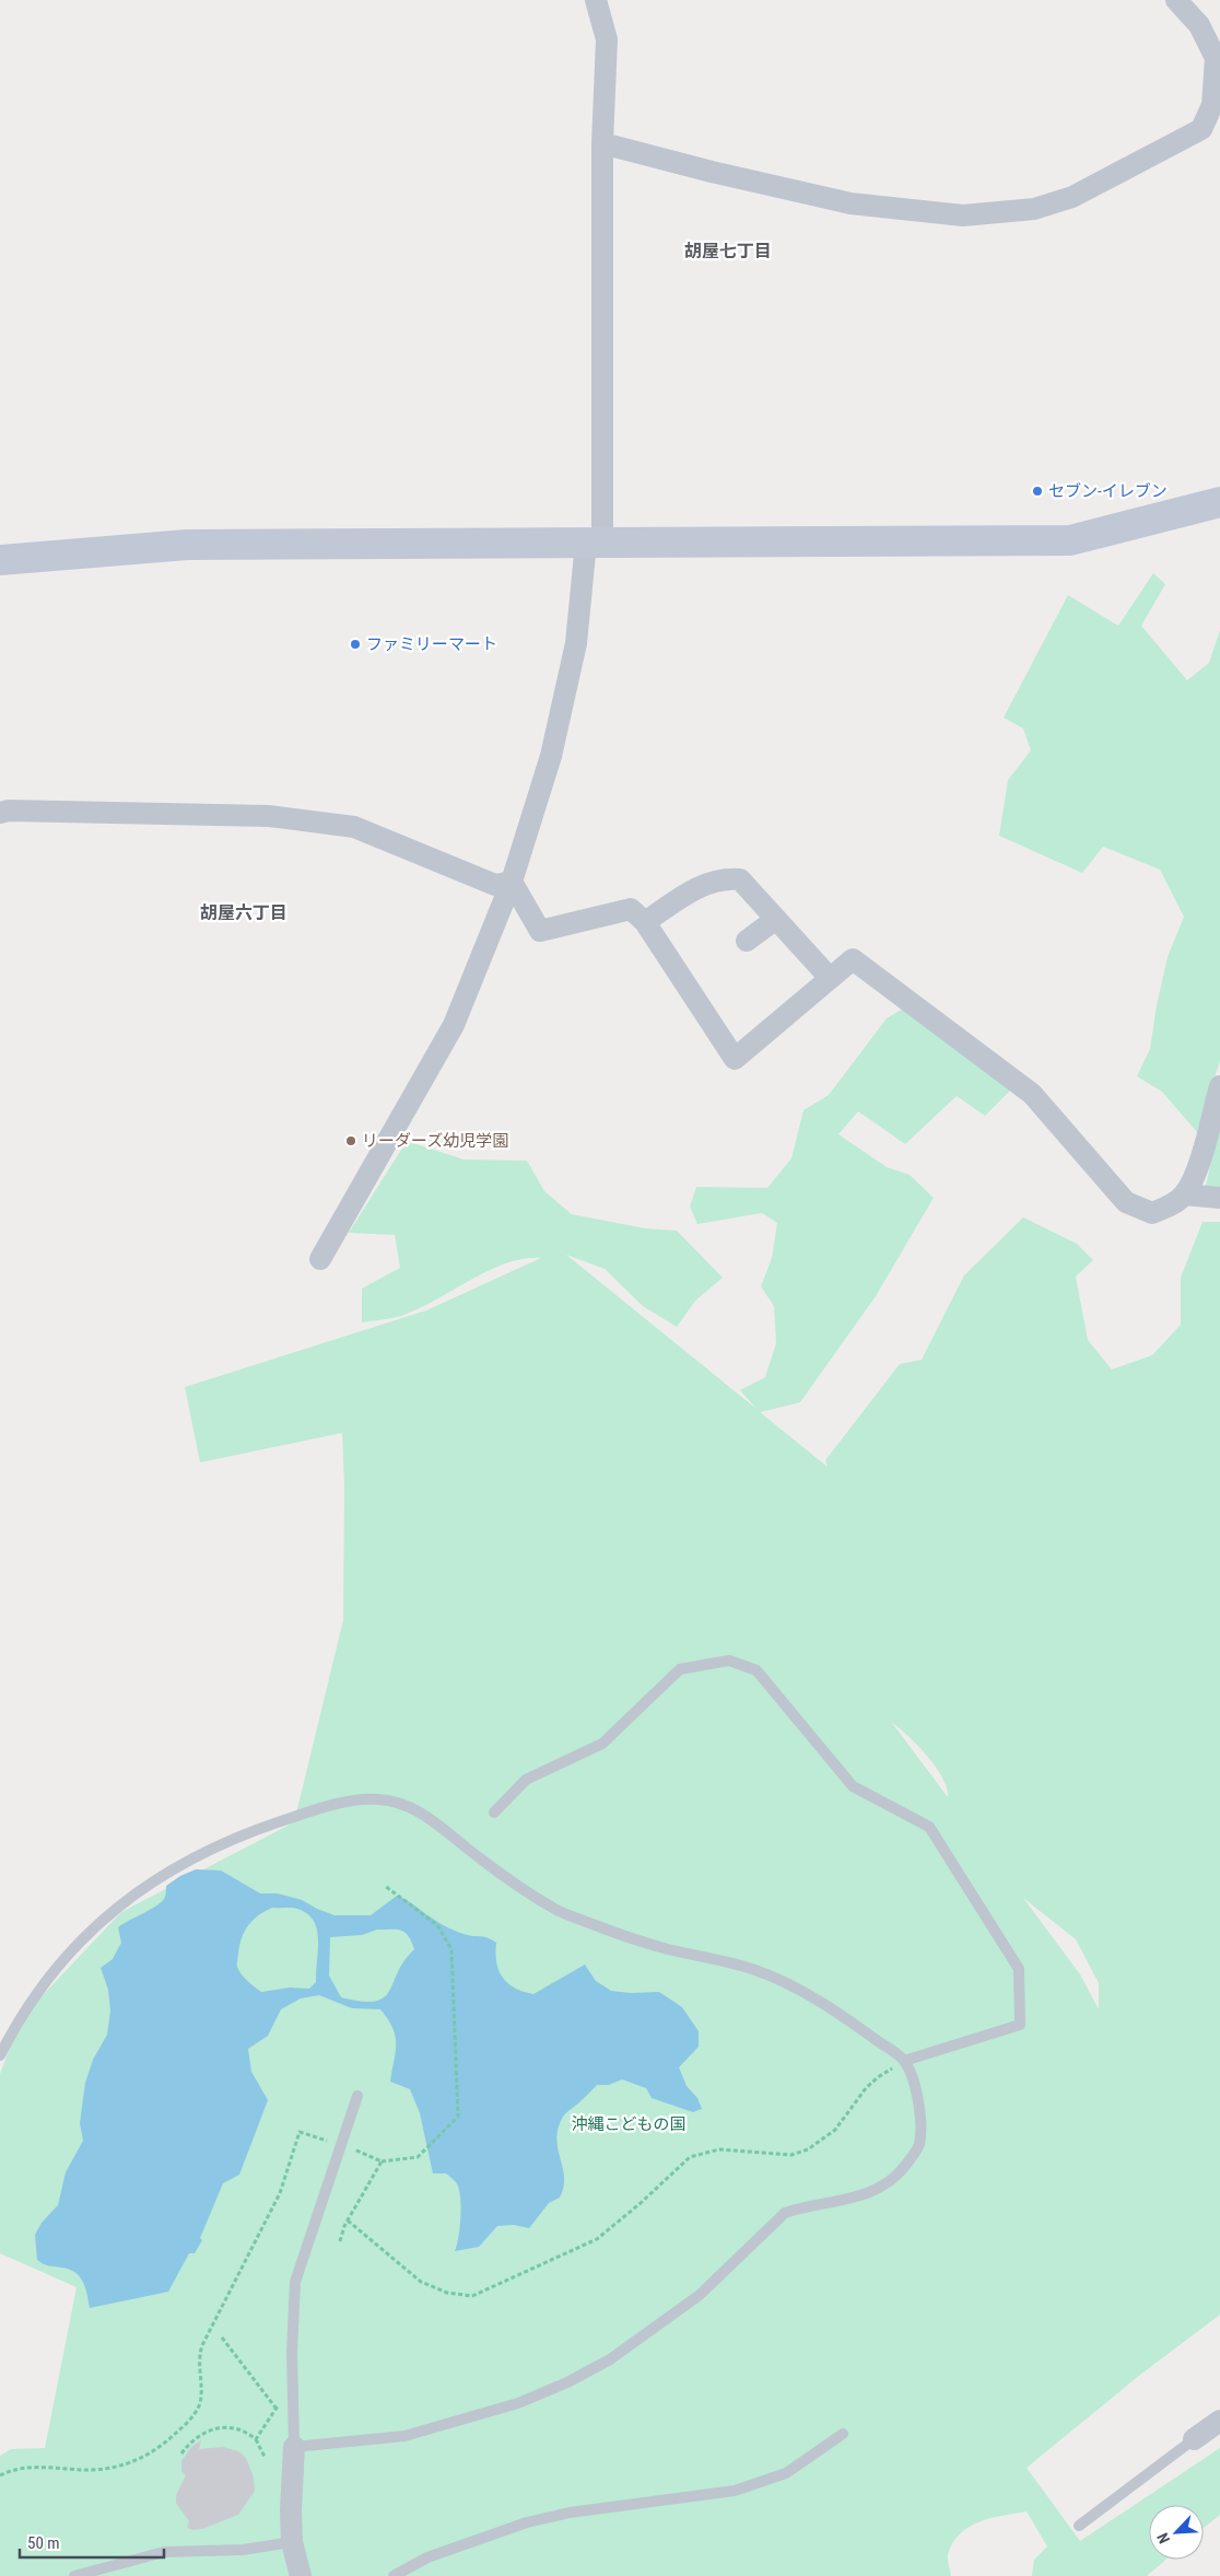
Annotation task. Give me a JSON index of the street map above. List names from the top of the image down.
{
  "districts": ["胡屋七丁目", "胡屋六丁目"],
  "parks": ["沖縄こどもの国"],
  "places": ["セブン-イレブン", "ファミリーマート", "リーダーズ幼児学園"],
  "scale_bar": "50 m",
  "north": "bottom left"
}
